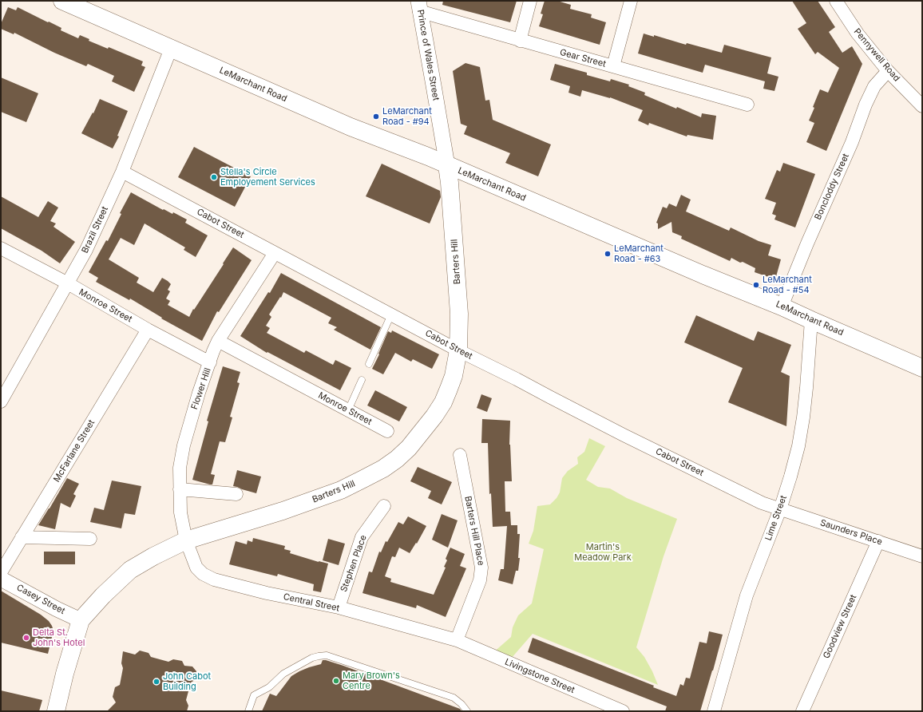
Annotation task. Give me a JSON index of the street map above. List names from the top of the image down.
{
  "streets": {
    "main road": ["LeMarchant Road", "Barters Hill"],
    "street": [
      "Prince of Wales Street",
      "Pennywell Road",
      "Gear Street",
      "Boncloddy Street",
      "Cabot Street",
      "Brazil Street",
      "Monroe Street",
      "Flower Hill",
      "McFarlane Street",
      "Lime Street",
      "Barters Hill Place",
      "Saunders Place",
      "Stephen Place",
      "Casey Street",
      "Central Street",
      "Goodview Street",
      "Livingstone Street"
    ]
  },
  "crossings": [
    ["Prince of Wales Street", "Gear Street"],
    ["Prince of Wales Street", "LeMarchant Road"],
    ["Prince of Wales Street", "Barters Hill"],
    ["Pennywell Road", "Boncloddy Street"],
    ["LeMarchant Road", "Boncloddy Street"],
    ["LeMarchant Road", "Brazil Street"],
    ["LeMarchant Road", "Barters Hill"],
    ["LeMarchant Road", "Lime Street"],
    ["Cabot Street", "Brazil Street"],
    ["Cabot Street", "Barters Hill"],
    ["Cabot Street", "Flower Hill"],
    ["Cabot Street", "Lime Street"],
    ["Cabot Street", "Saunders Place"],
    ["Brazil Street", "Monroe Street"],
    ["Barters Hill", "Flower Hill"],
    ["Barters Hill", "Casey Street"],
    ["Barters Hill", "Central Street"],
    ["Monroe Street", "Flower Hill"],
    ["Monroe Street", "McFarlane Street"],
    ["Flower Hill", "Central Street"],
    ["Lime Street", "Saunders Place"],
    ["Barters Hill Place", "Central Street"],
    ["Barters Hill Place", "Livingstone Street"],
    ["Saunders Place", "Goodview Street"],
    ["Stephen Place", "Central Street"],
    ["Central Street", "Livingstone Street"]
  ],
  "parks": ["Martin's Meadow Park"],
  "places": [
    "LeMarchant Road - #94",
    "Stella's Circle Employement Services",
    "LeMarchant Road - #63",
    "LeMarchant Road - #54",
    "Delta St. John's Hotel",
    "Mary Brown's Centre",
    "John Cabot Building"
  ]
}
